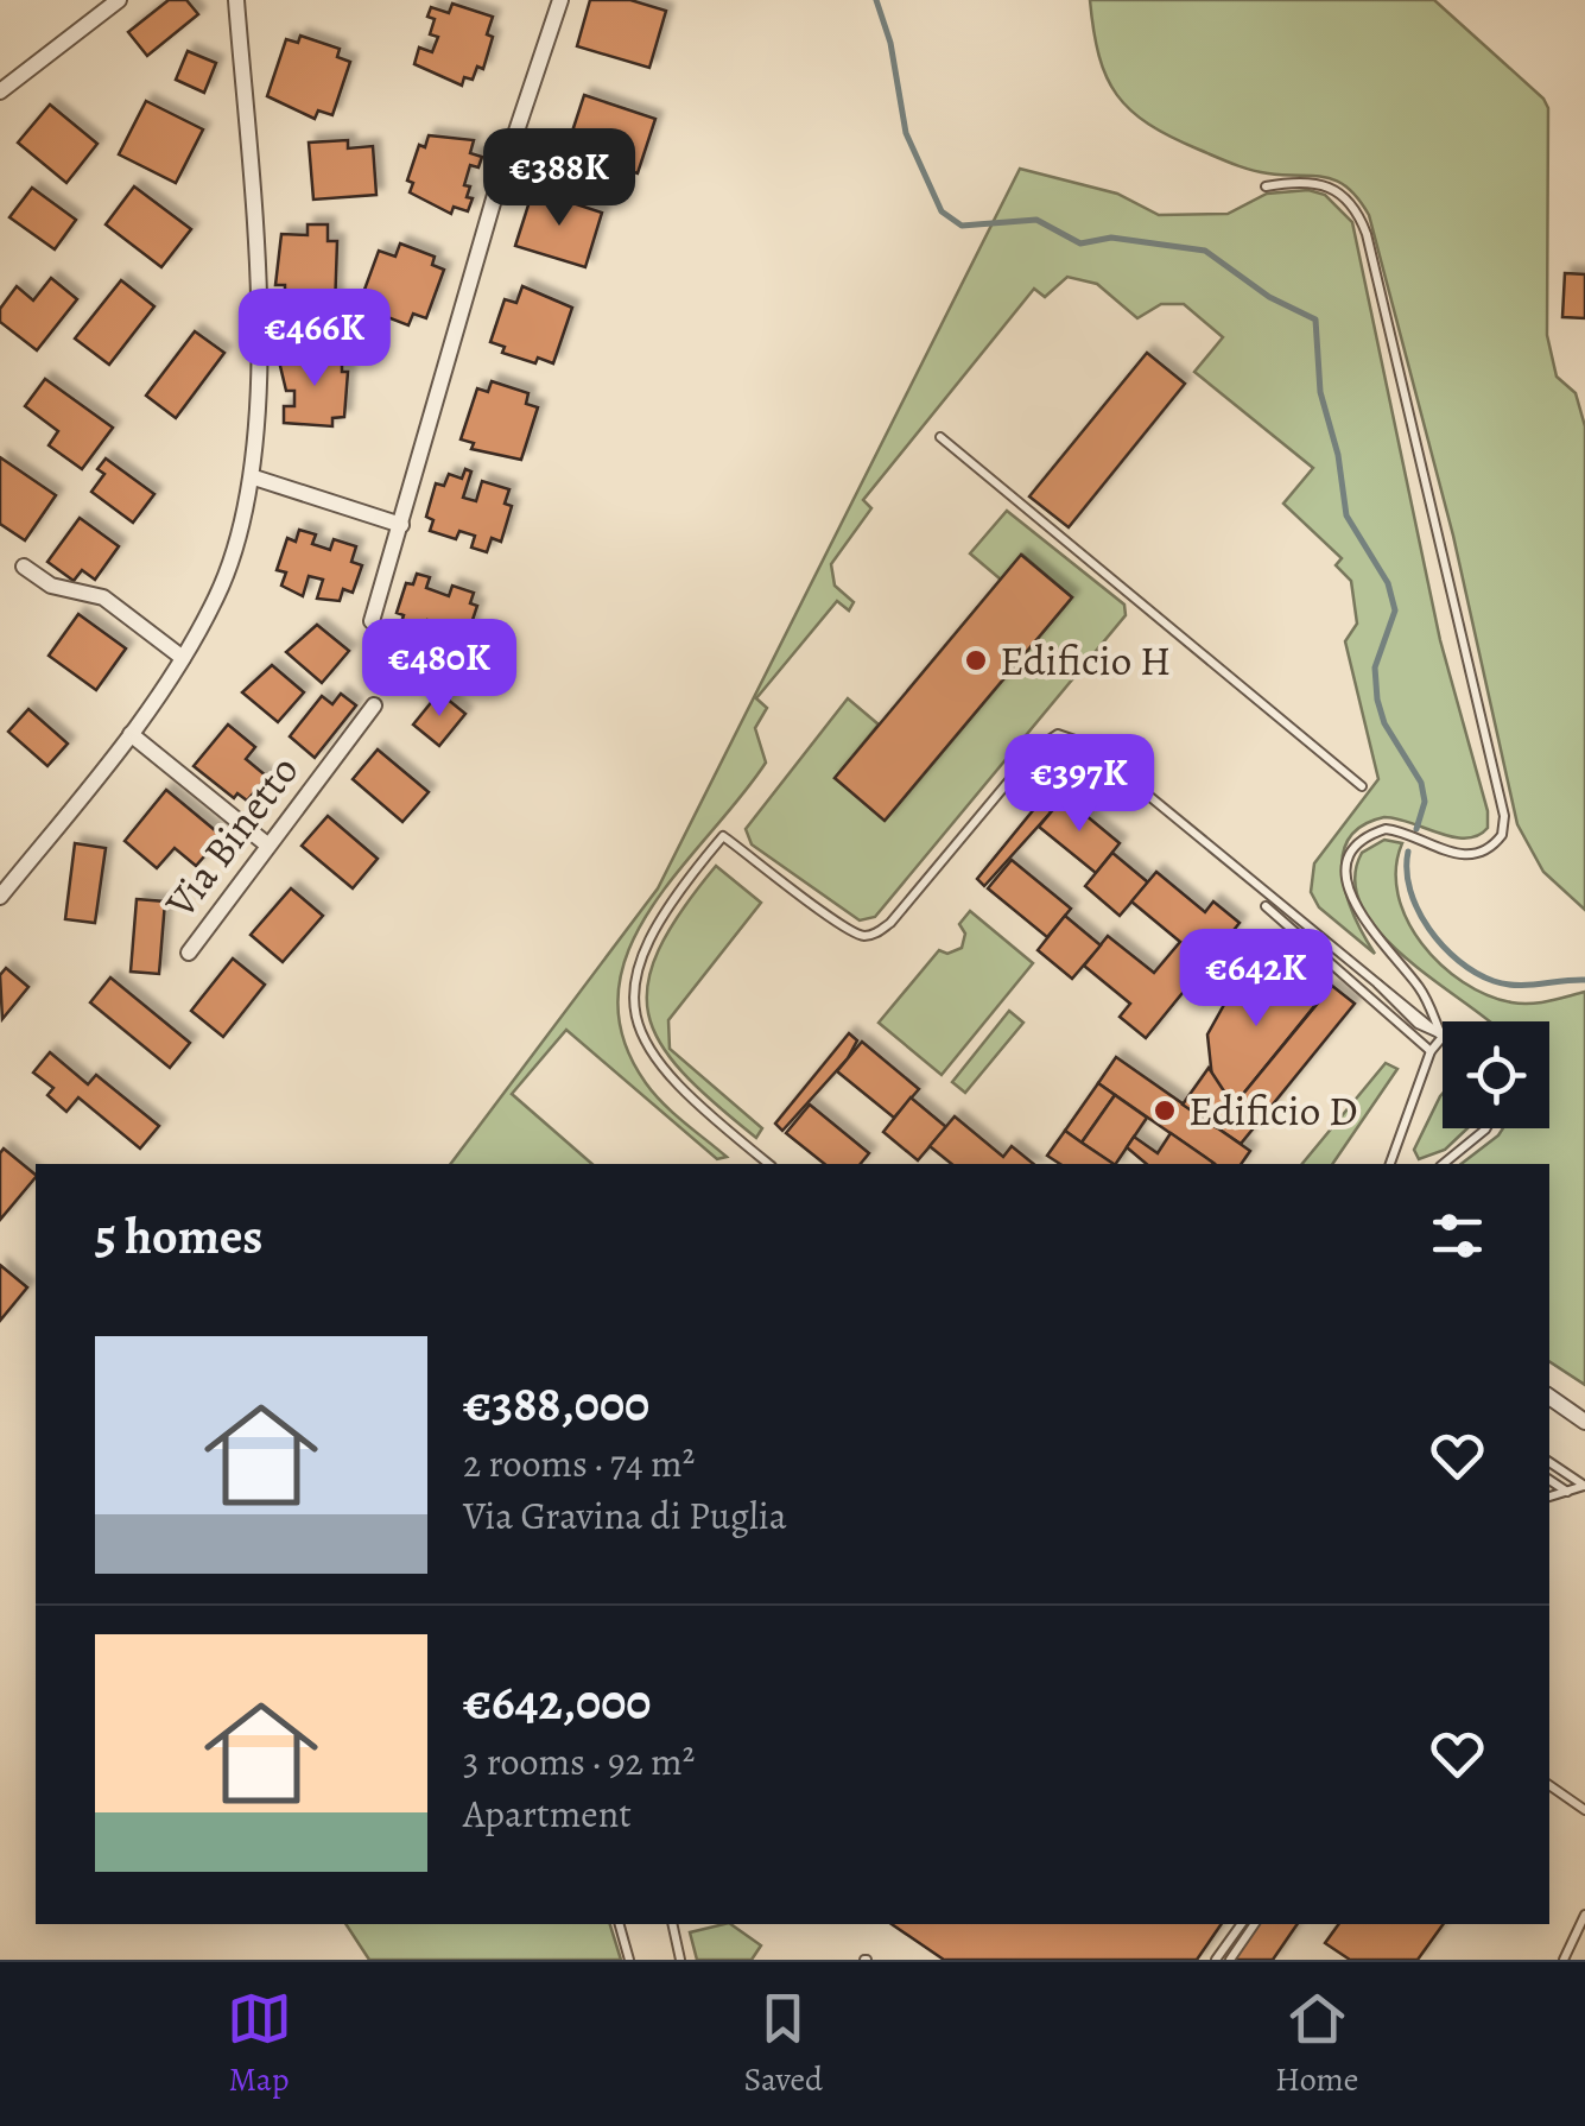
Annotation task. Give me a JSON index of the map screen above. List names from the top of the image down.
{
  "streets": {
    "street": ["Via Binetto"]
  },
  "places": ["Edificio H", "Edificio D"],
  "page": {
    "price": [
      "€388K",
      "€466K",
      "€480K",
      "€397K",
      "€642K"
    ],
    "heading": "5 homes",
    "list": [
      {
        "name": "€388,000",
        "note": "2 rooms · 74 m² · Via Gravina di Puglia"
      },
      {
        "name": "€642,000",
        "note": "3 rooms · 92 m² · Apartment"
      }
    ],
    "tabs": ["Map", "Saved", "Home"]
  }
}
